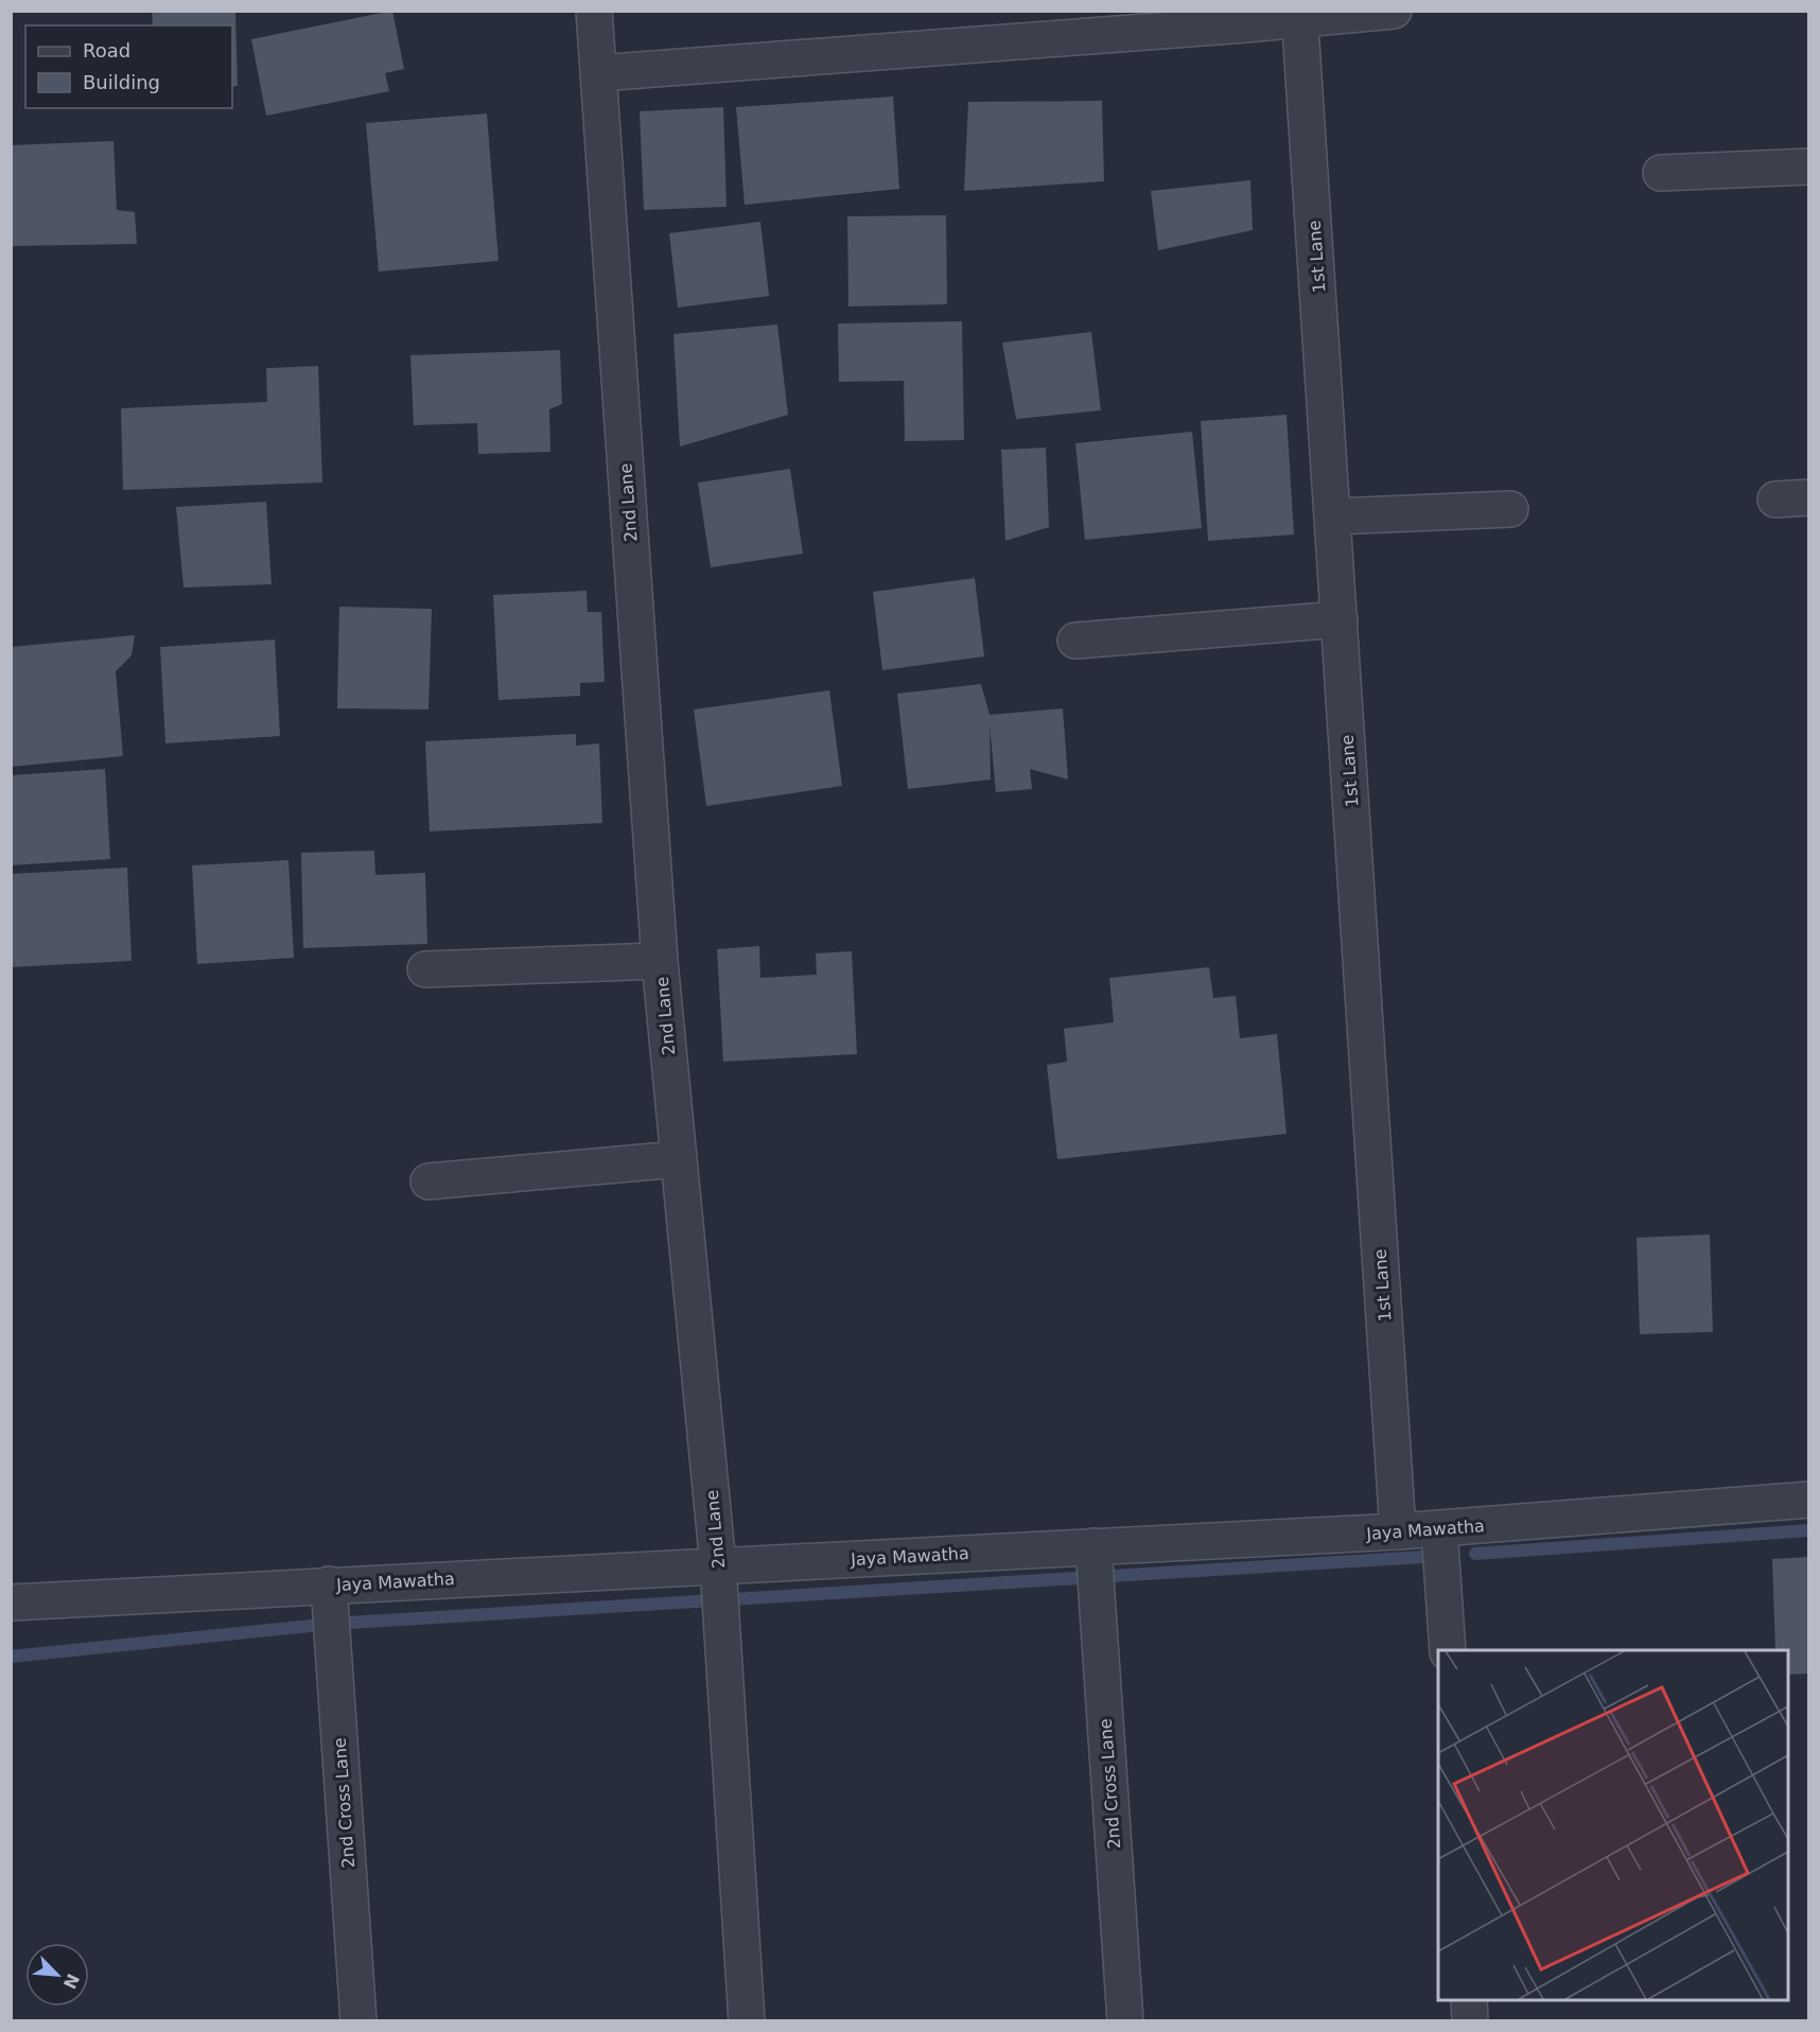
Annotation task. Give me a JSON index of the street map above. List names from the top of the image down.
{
  "streets": {
    "street": [
      "1st Lane",
      "2nd Lane",
      "Jaya Mawatha",
      "2nd Cross Lane"
    ]
  },
  "crossings": [
    ["1st Lane", "Jaya Mawatha"],
    ["2nd Lane", "Jaya Mawatha"],
    ["Jaya Mawatha", "2nd Cross Lane"]
  ],
  "legend": ["Road", "Building"],
  "north": "bottom right"
}
